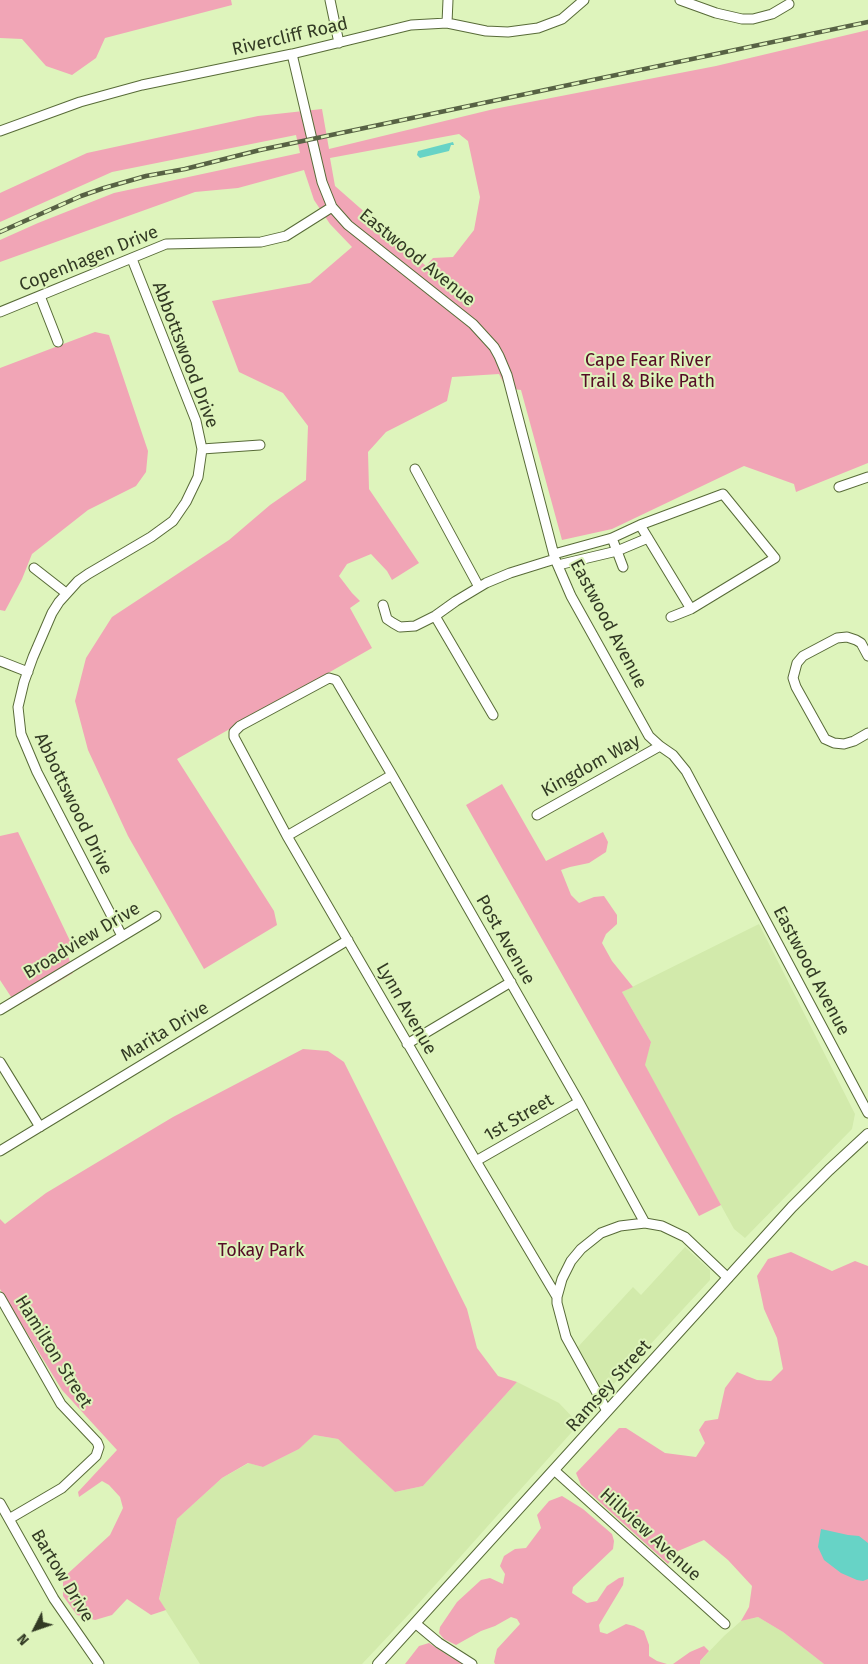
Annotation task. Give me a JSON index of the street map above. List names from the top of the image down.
{
  "streets": {
    "main road": ["Ramsey Street"],
    "street": [
      "Rivercliff Road",
      "Eastwood Avenue",
      "Copenhagen Drive",
      "Abbottswood Drive",
      "Kingdom Way",
      "Post Avenue",
      "Broadview Drive",
      "Lynn Avenue",
      "Marita Drive",
      "1st Street",
      "Hamilton Street",
      "Hillview Avenue",
      "Bartow Drive"
    ]
  },
  "crossings": [
    ["Rivercliff Road", "Eastwood Avenue"],
    ["Eastwood Avenue", "Copenhagen Drive"],
    ["Eastwood Avenue", "Kingdom Way"],
    ["Copenhagen Drive", "Abbottswood Drive"],
    ["Abbottswood Drive", "Broadview Drive"],
    ["Post Avenue", "Lynn Avenue"],
    ["Post Avenue", "1st Street"],
    ["Lynn Avenue", "Marita Drive"],
    ["Lynn Avenue", "1st Street"],
    ["Hamilton Street", "Bartow Drive"],
    ["Ramsey Street", "Hillview Avenue"]
  ],
  "parks": ["Cape Fear River Trail & Bike Path", "Tokay Park"],
  "north": "bottom left"
}
